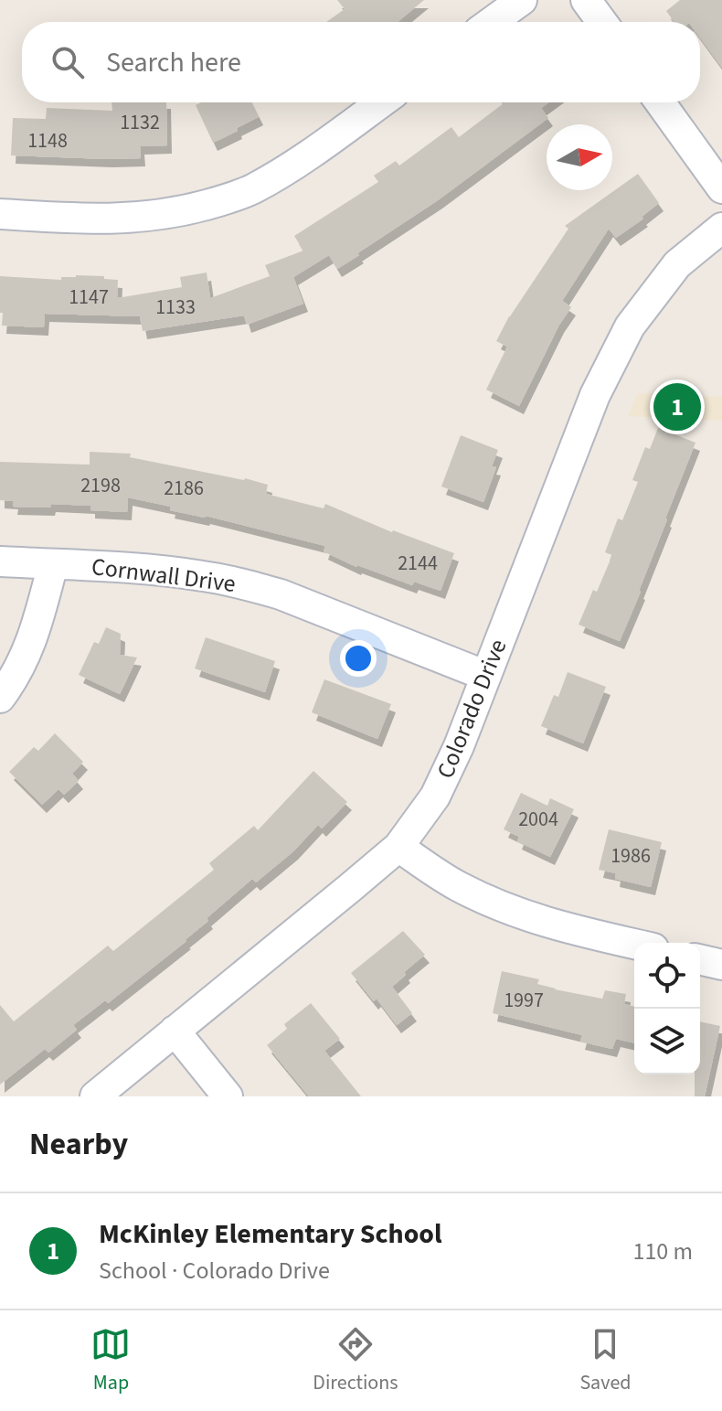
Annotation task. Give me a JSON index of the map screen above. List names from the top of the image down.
{
  "streets": {
    "street": ["Cornwall Drive", "Colorado Drive"]
  },
  "crossings": [
    ["Cornwall Drive", "Colorado Drive"]
  ],
  "house_numbers": [
    "1132",
    "1148",
    "1147",
    "1133",
    "2198",
    "2186",
    "2144",
    "2004",
    "1986",
    "1997"
  ],
  "north": "right",
  "page": {
    "search": "Search here",
    "pins": "1",
    "heading": "Nearby",
    "list": [
      {
        "mark": "1",
        "name": "McKinley Elementary School",
        "note": "School · Colorado Drive",
        "value": "110 m"
      }
    ],
    "nav": ["Map", "Directions", "Saved"]
  }
}
